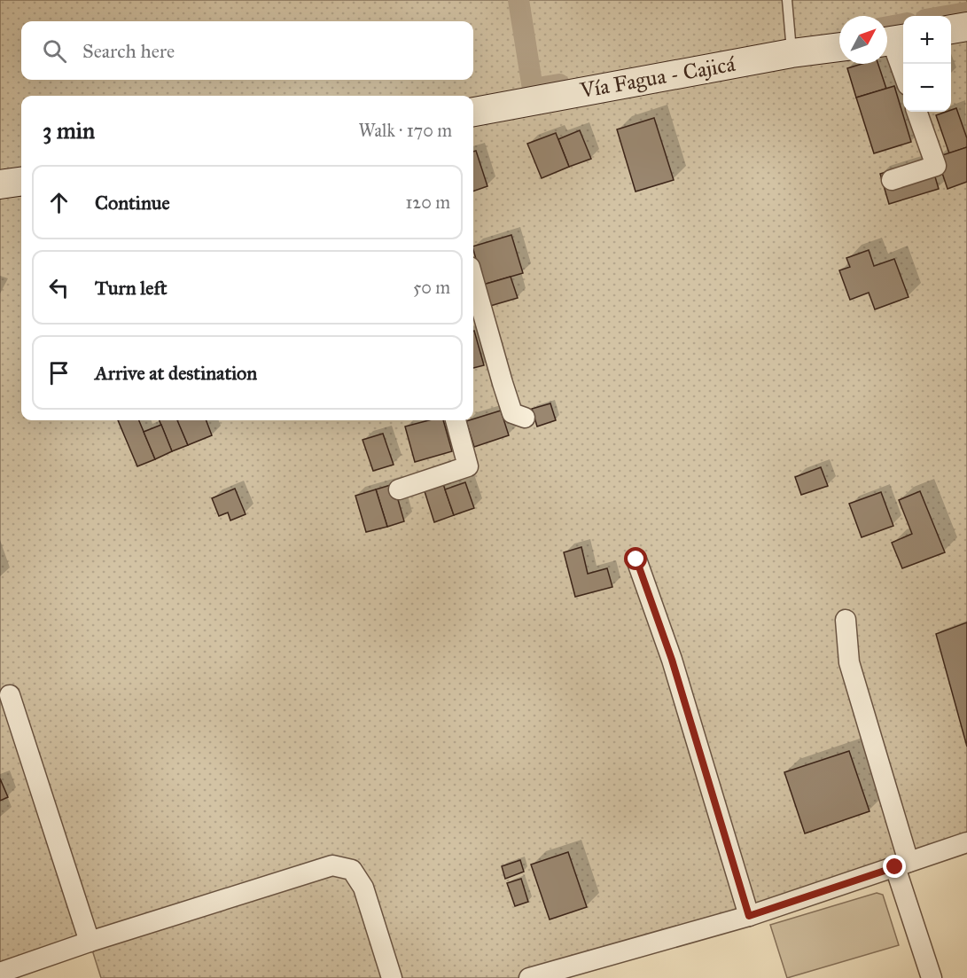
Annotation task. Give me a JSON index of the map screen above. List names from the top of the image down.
{
  "streets": {
    "street": ["Vía Fagua - Cajicá"]
  },
  "north": "top right",
  "page": {
    "map_buttons": ["+", "−"],
    "search": "Search here",
    "heading": ["3 min", "Walk · 170 m"],
    "list": [
      ["Continue", "120 m"],
      ["Turn left", "50 m"],
      "Arrive at destination"
    ]
  }
}
